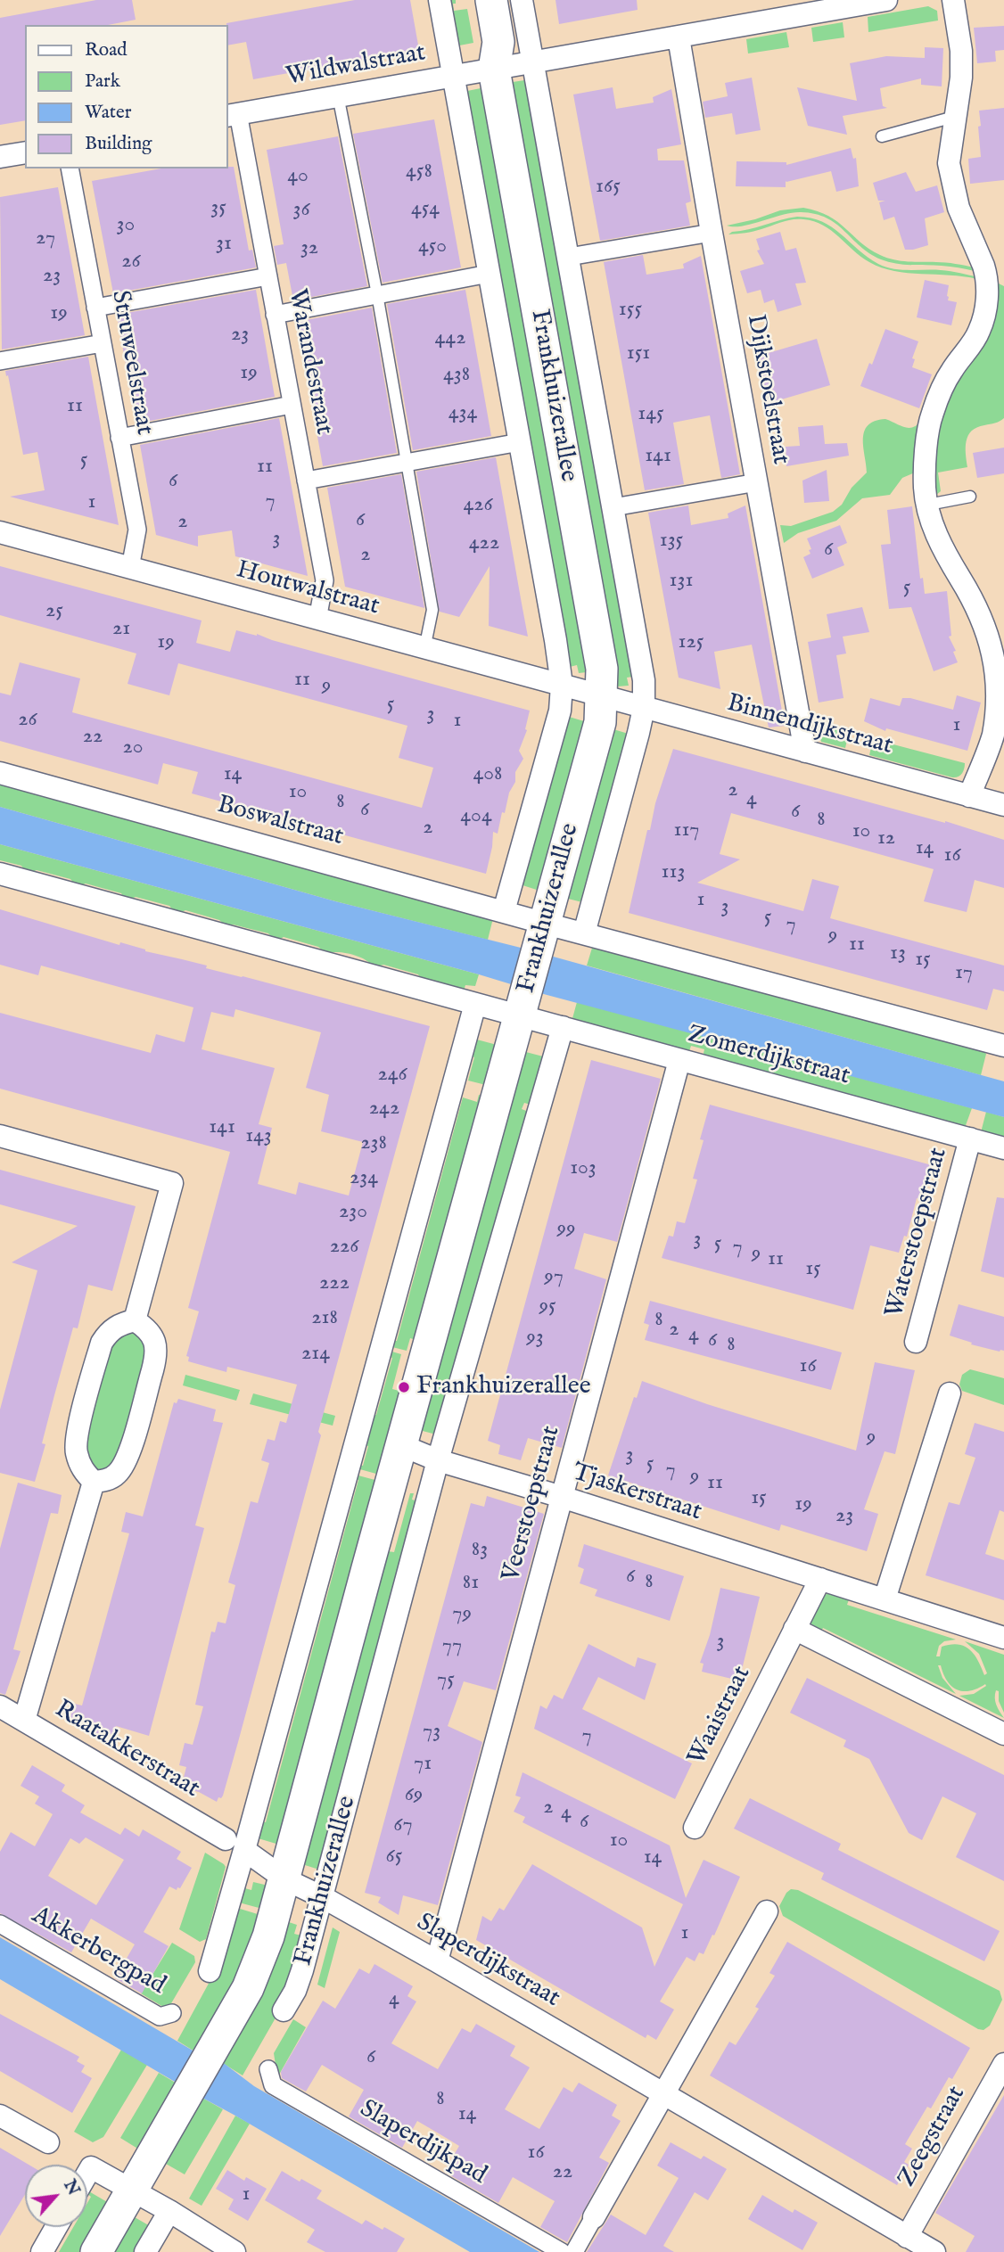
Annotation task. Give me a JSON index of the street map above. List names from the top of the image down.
{
  "streets": {
    "main road": ["Frankhuizerallee"],
    "street": [
      "Wildwalstraat",
      "Warandestraat",
      "Struweelstraat",
      "Dijkstoelstraat",
      "Houtwalstraat",
      "Binnendijkstraat",
      "Boswalstraat",
      "Zomerdijkstraat",
      "Waterstoepstraat",
      "Tjaskerstraat",
      "Veerstoepstraat",
      "Waaistraat",
      "Raatakkerstraat",
      "Akkerbergpad",
      "Slaperdijkstraat",
      "Zeegstraat",
      "Slaperdijkpad"
    ]
  },
  "crossings": [
    ["Wildwalstraat", "Warandestraat"],
    ["Wildwalstraat", "Dijkstoelstraat"],
    ["Wildwalstraat", "Frankhuizerallee"],
    ["Warandestraat", "Houtwalstraat"],
    ["Struweelstraat", "Houtwalstraat"],
    ["Dijkstoelstraat", "Binnendijkstraat"],
    ["Frankhuizerallee", "Houtwalstraat"],
    ["Frankhuizerallee", "Binnendijkstraat"],
    ["Frankhuizerallee", "Boswalstraat"],
    ["Frankhuizerallee", "Zomerdijkstraat"],
    ["Frankhuizerallee", "Tjaskerstraat"],
    ["Frankhuizerallee", "Raatakkerstraat"],
    ["Frankhuizerallee", "Slaperdijkstraat"],
    ["Houtwalstraat", "Binnendijkstraat"],
    ["Zomerdijkstraat", "Waterstoepstraat"],
    ["Zomerdijkstraat", "Veerstoepstraat"],
    ["Tjaskerstraat", "Veerstoepstraat"],
    ["Veerstoepstraat", "Slaperdijkstraat"],
    ["Slaperdijkstraat", "Zeegstraat"]
  ],
  "places": ["Frankhuizerallee"],
  "house_numbers": [
    "458",
    "40",
    "165",
    "35",
    "454",
    "36",
    "30",
    "27",
    "31",
    "450",
    "32",
    "26",
    "23",
    "155",
    "19",
    "23",
    "442",
    "151",
    "19",
    "438",
    "11",
    "434",
    "145",
    "141",
    "5",
    "11",
    "6",
    "7",
    "1",
    "426",
    "6",
    "2",
    "3",
    "135",
    "422",
    "6",
    "2",
    "131",
    "5",
    "25",
    "21",
    "19",
    "125",
    "11",
    "9",
    "5",
    "3",
    "26",
    "1",
    "1",
    "22",
    "20",
    "14",
    "408",
    "2",
    "10",
    "4",
    "8",
    "6",
    "6",
    "404",
    "8",
    "2",
    "117",
    "10",
    "12",
    "14",
    "16",
    "113",
    "1",
    "3",
    "5",
    "7",
    "9",
    "11",
    "13",
    "15",
    "17",
    "246",
    "242",
    "141",
    "143",
    "238",
    "103",
    "234",
    "230",
    "99",
    "3",
    "5",
    "226",
    "7",
    "9",
    "11",
    "15",
    "97",
    "222",
    "95",
    "218",
    "8",
    "2",
    "4",
    "93",
    "6",
    "8",
    "214",
    "16",
    "9",
    "3",
    "5",
    "7",
    "9",
    "11",
    "15",
    "19",
    "23",
    "83",
    "6",
    "8",
    "81",
    "79",
    "3",
    "77",
    "75",
    "73",
    "7",
    "71",
    "69",
    "2",
    "4",
    "6",
    "67",
    "10",
    "65",
    "14",
    "1",
    "4",
    "6",
    "8",
    "14",
    "16",
    "22",
    "1"
  ],
  "legend": [
    "Road",
    "Park",
    "Water",
    "Building"
  ],
  "north": "top right"
}
